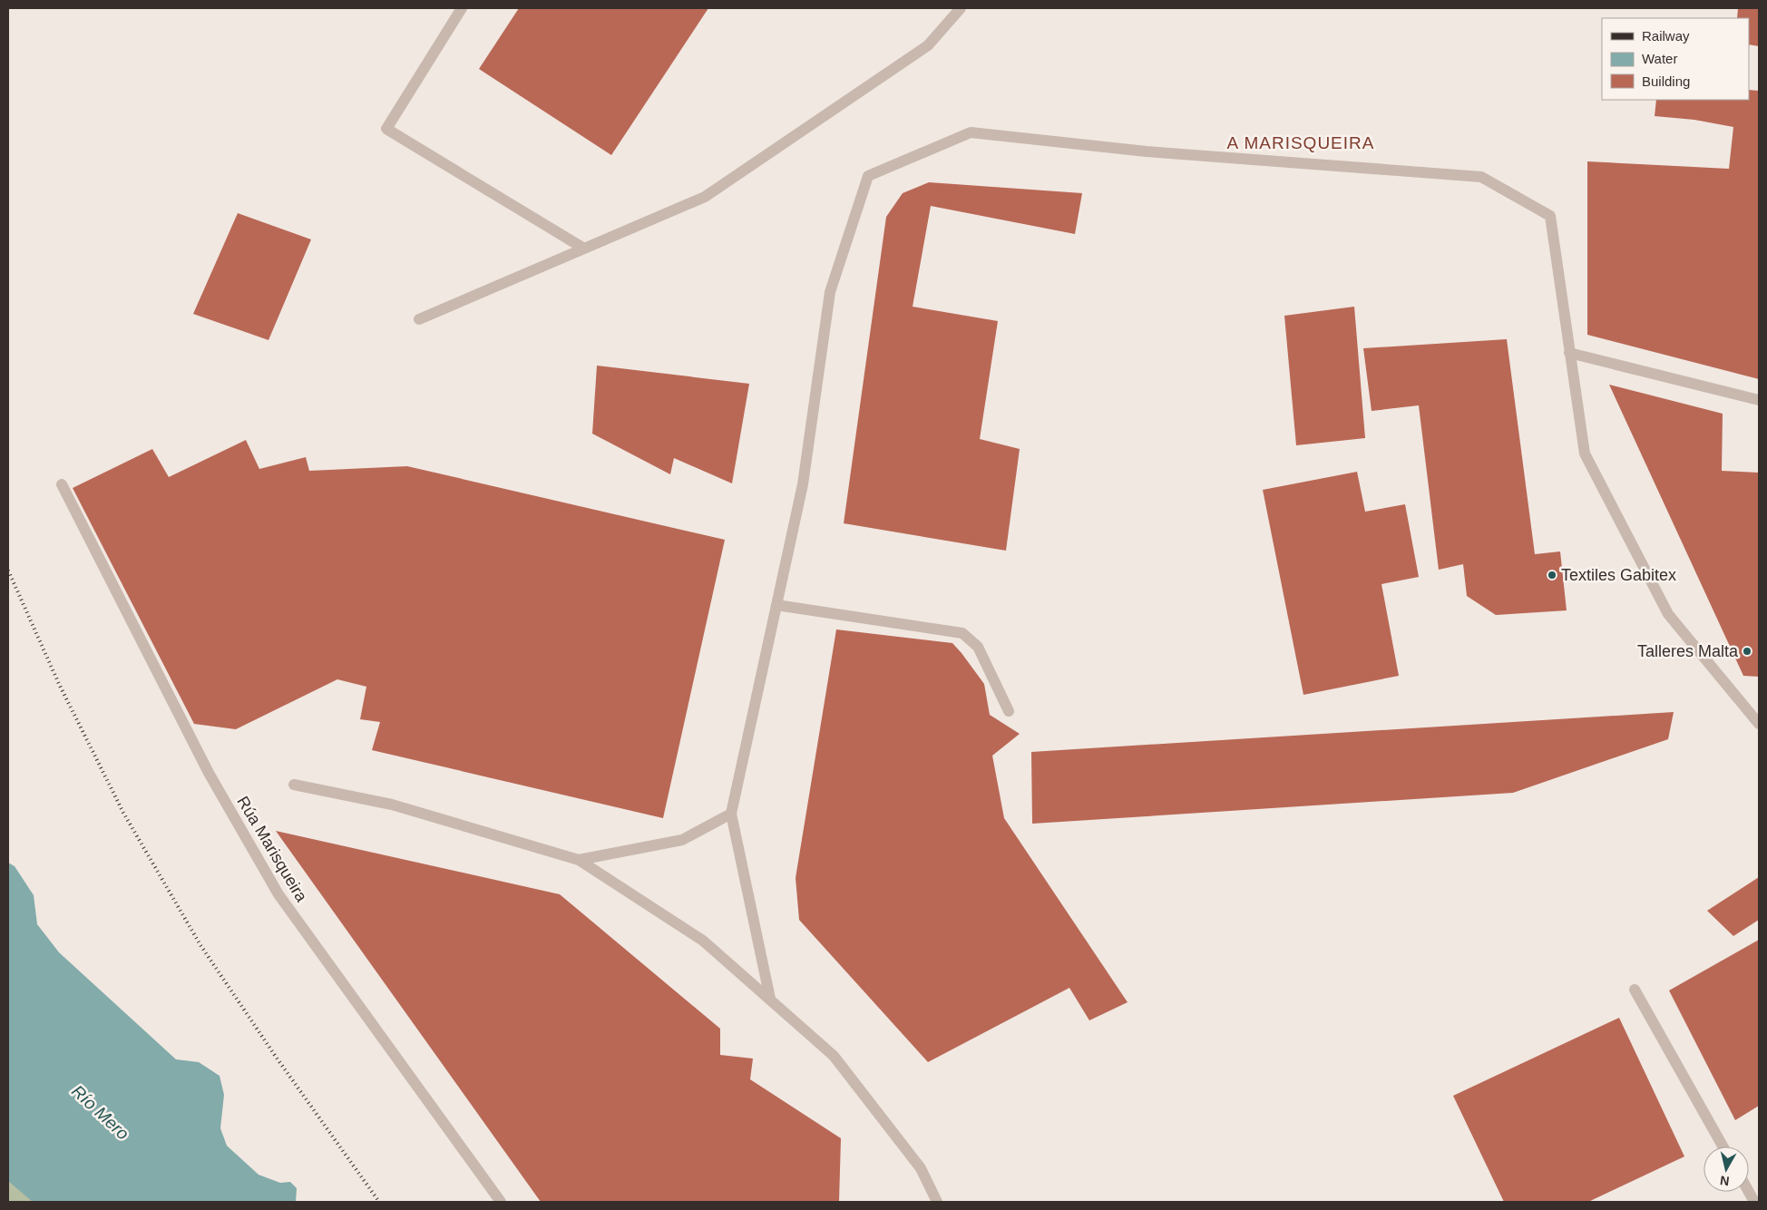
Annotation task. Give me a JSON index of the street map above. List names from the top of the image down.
{
  "streets": {
    "lane": ["Rúa Marisqueira"]
  },
  "districts": ["A MARISQUEIRA"],
  "water": ["Río Mero"],
  "places": ["Textiles Gabitex", "Talleres Malta"],
  "legend": ["Railway", "Water", "Building"],
  "north": "bottom"
}
